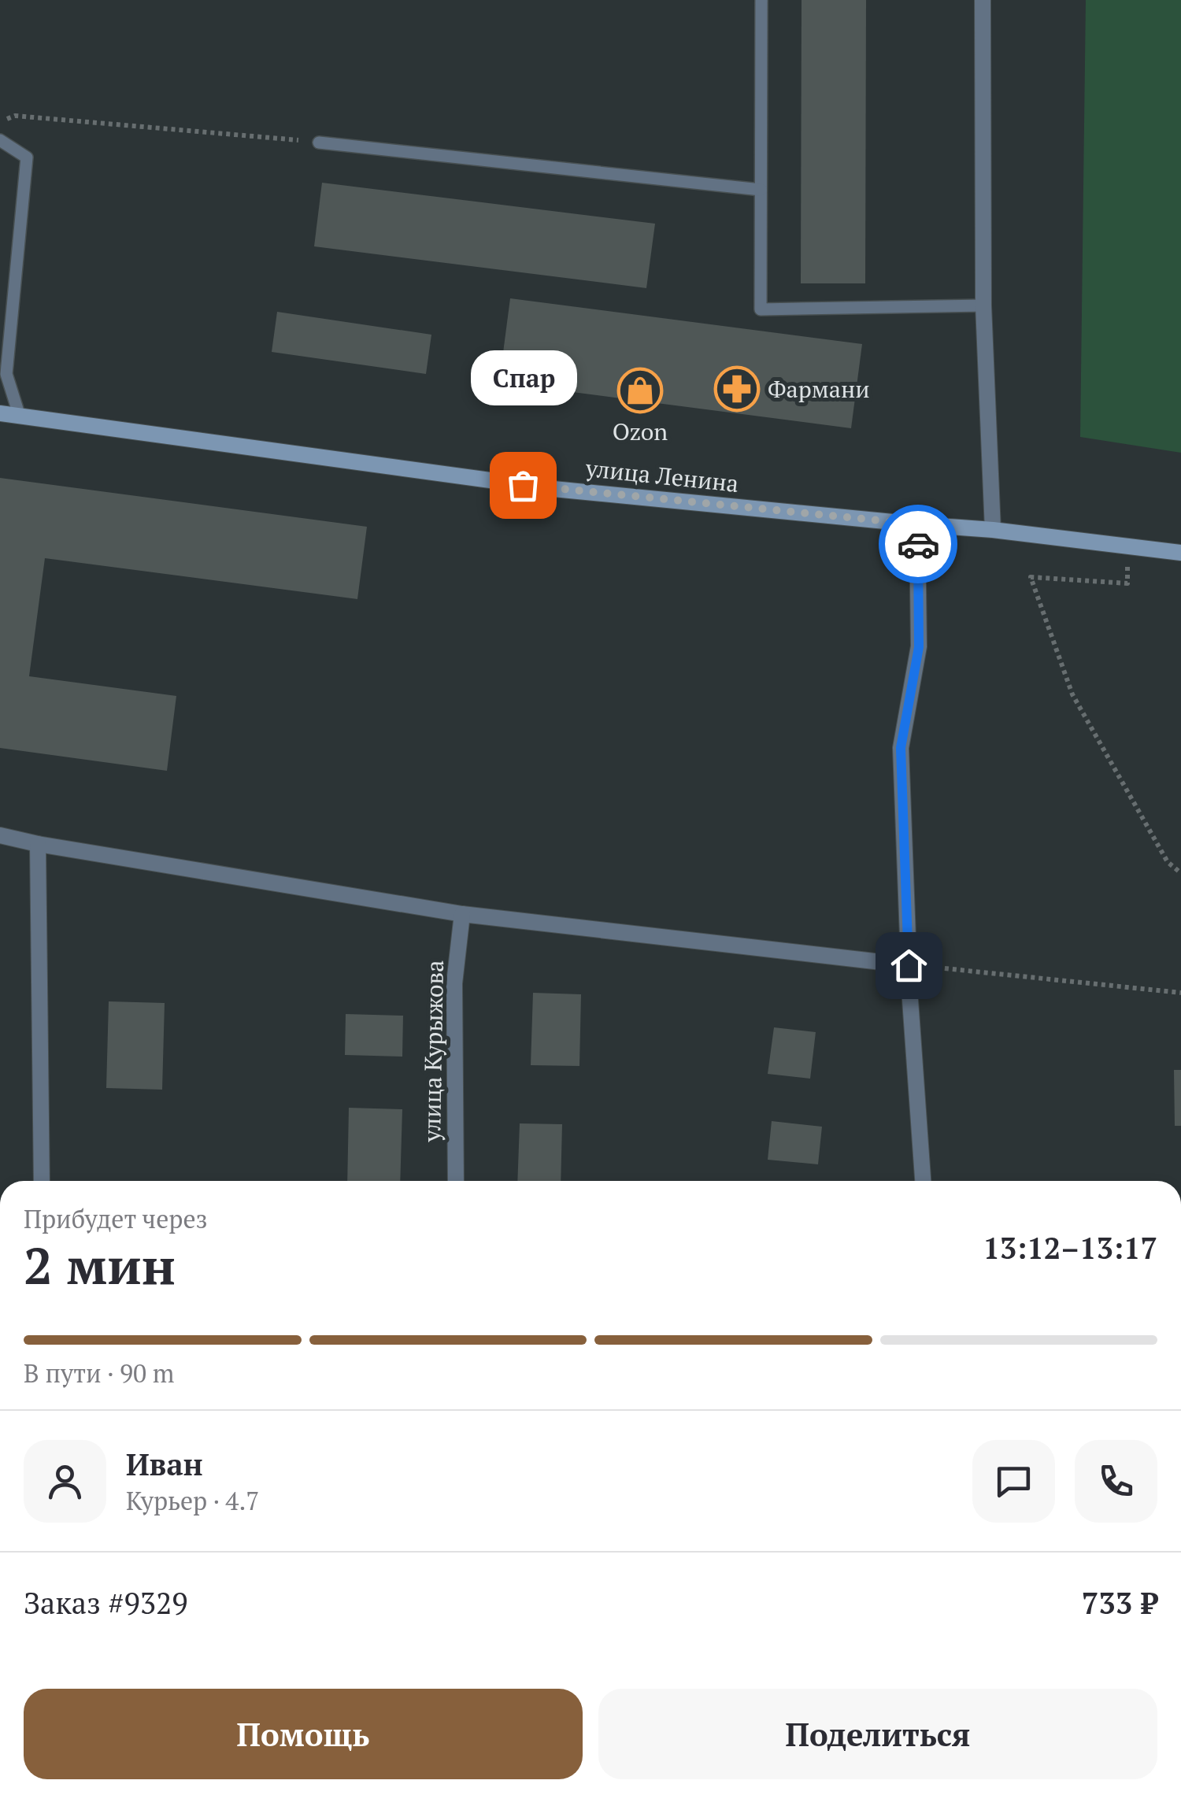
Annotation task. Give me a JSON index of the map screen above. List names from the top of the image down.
{
  "streets": {
    "street": ["улица Ленина", "улица Курыжова"]
  },
  "places": {
    "pharmacy": ["Фармани"],
    "shop": ["Ozon"],
    "other": ["Спар"]
  },
  "page": {
    "bubble": "Спар",
    "heading": ["2 мин", "Прибудет через", "13:12–13:17"],
    "panel": [
      "Иван",
      "Курьер · 4.7",
      "Заказ #9329",
      "733 ₽"
    ],
    "bar": "В пути · 90 m",
    "buttons": ["Помощь", "Поделиться"]
  }
}
